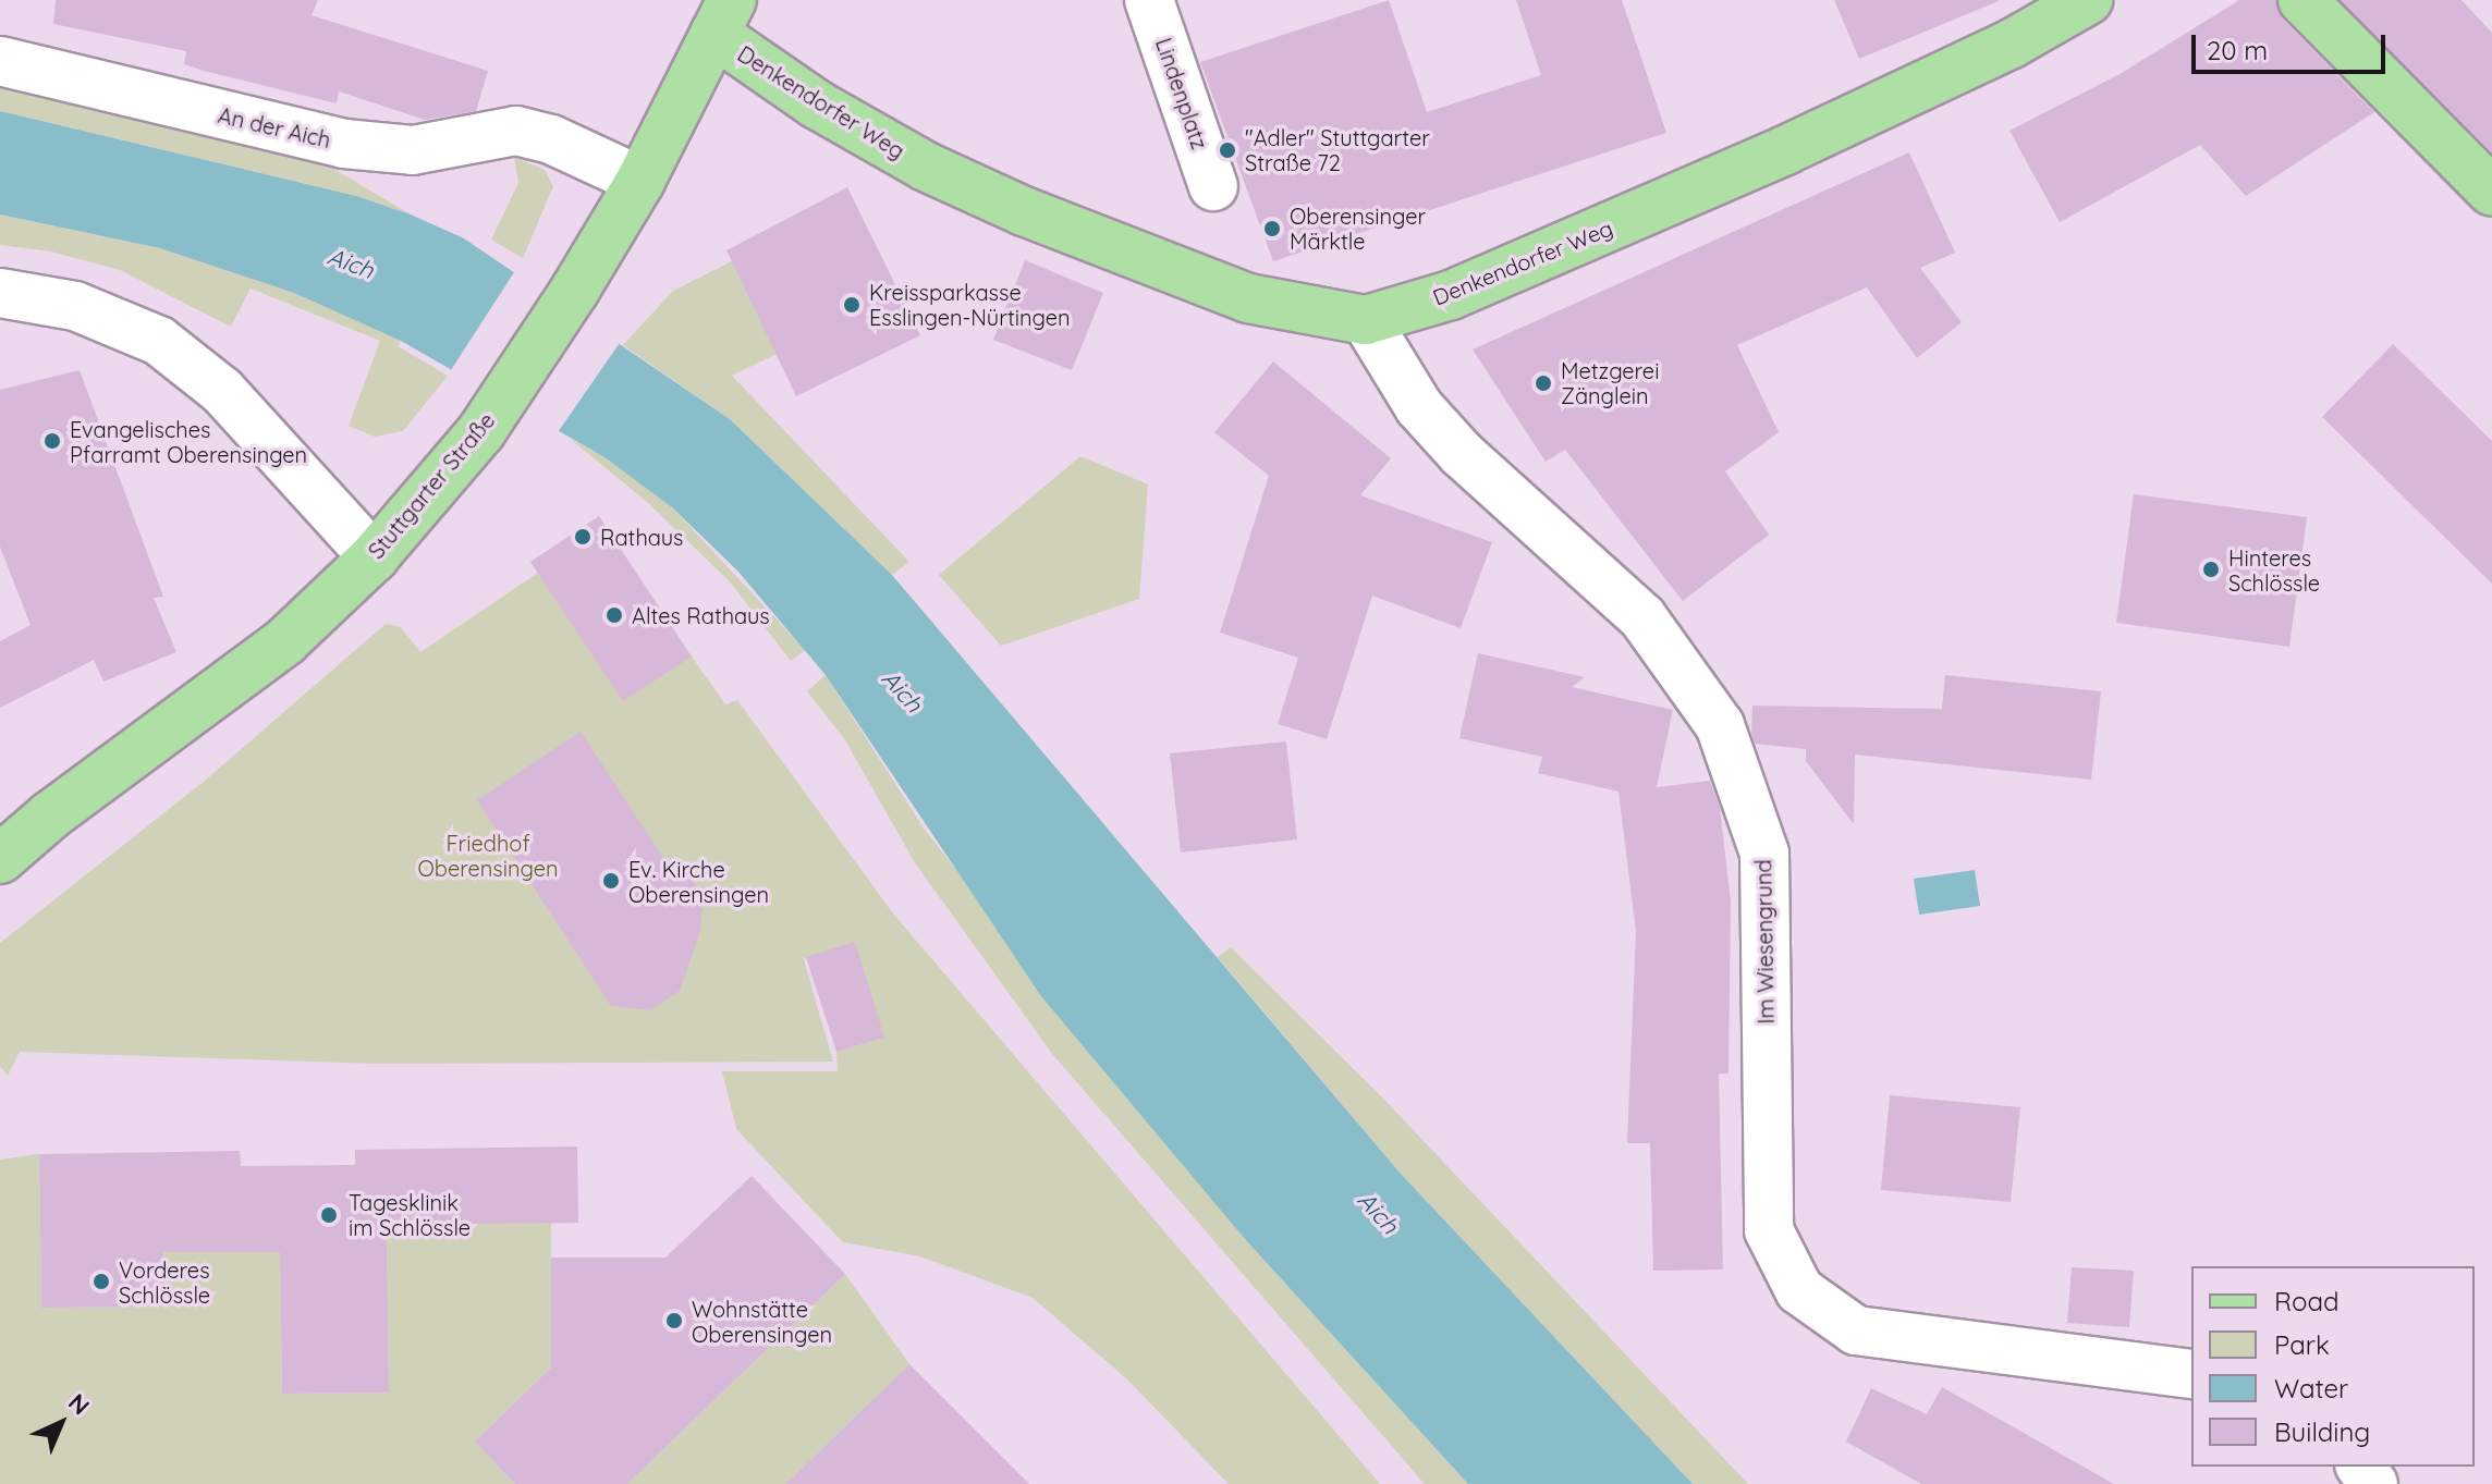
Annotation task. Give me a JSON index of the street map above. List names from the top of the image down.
{
  "streets": {
    "main road": ["Denkendorfer Weg", "Stuttgarter Straße"],
    "street": ["Lindenplatz", "An der Aich", "Im Wiesengrund"]
  },
  "crossings": [
    ["Denkendorfer Weg", "Stuttgarter Straße"],
    ["Denkendorfer Weg", "Im Wiesengrund"],
    ["An der Aich", "Stuttgarter Straße"]
  ],
  "water": ["Aich"],
  "parks": ["Friedhof Oberensingen"],
  "places": [
    "\"Adler\" Stuttgarter Straße 72",
    "Oberensinger Märktle",
    "Kreissparkasse Esslingen-Nürtingen",
    "Metzgerei Zänglein",
    "Evangelisches Pfarramt Oberensingen",
    "Rathaus",
    "Hinteres Schlössle",
    "Altes Rathaus",
    "Ev. Kirche Oberensingen",
    "Tagesklinik im Schlössle",
    "Vorderes Schlössle",
    "Wohnstätte Oberensingen"
  ],
  "legend": [
    "Road",
    "Park",
    "Water",
    "Building"
  ],
  "scale_bar": "20 m",
  "north": "top right"
}
